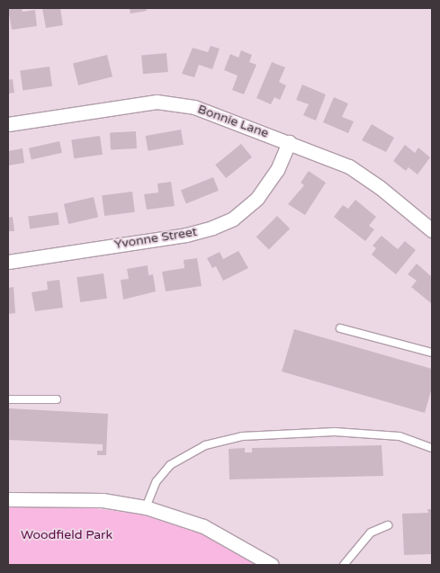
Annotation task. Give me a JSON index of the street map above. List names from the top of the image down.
{
  "streets": {
    "street": ["Bonnie Lane", "Yvonne Street"]
  },
  "crossings": [
    ["Bonnie Lane", "Yvonne Street"]
  ],
  "parks": ["Woodfield Park"]
}
